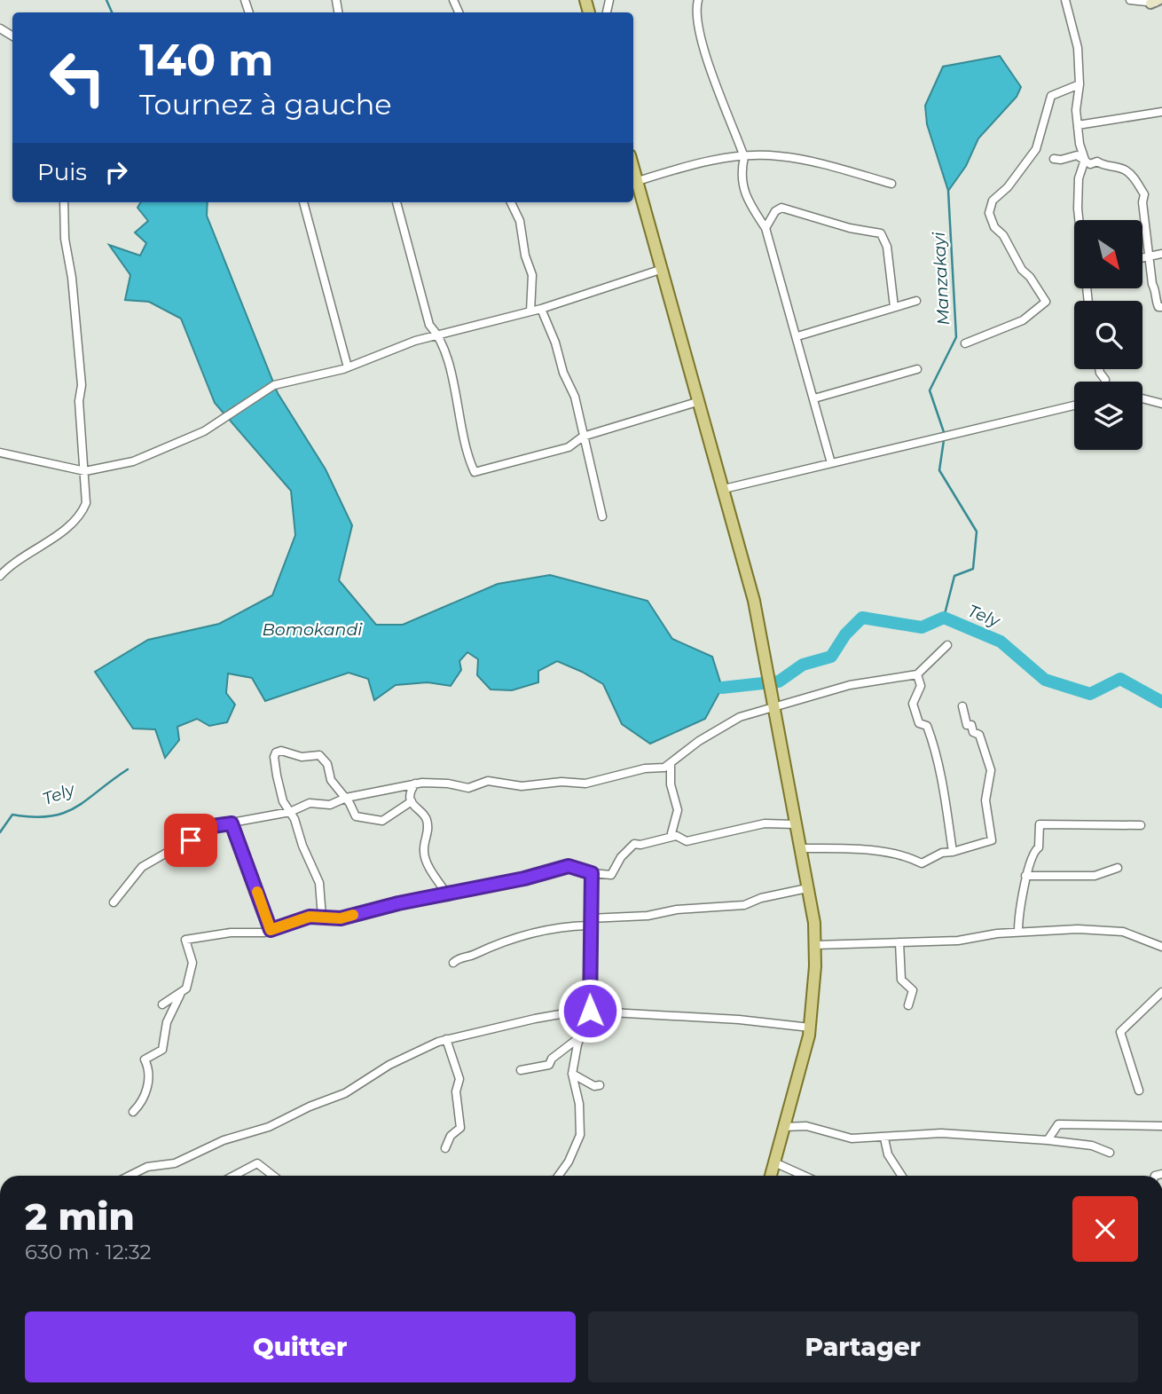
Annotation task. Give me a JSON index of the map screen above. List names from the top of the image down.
{
  "water": ["Manzakayi", "Tely", "Bomokandi"],
  "north": "bottom right",
  "page": {
    "turn": ["140 m", "Tournez à gauche"],
    "then": "Puis",
    "heading": ["2 min", "630 m · 12:32"],
    "buttons": ["Quitter", "Partager"]
  }
}
